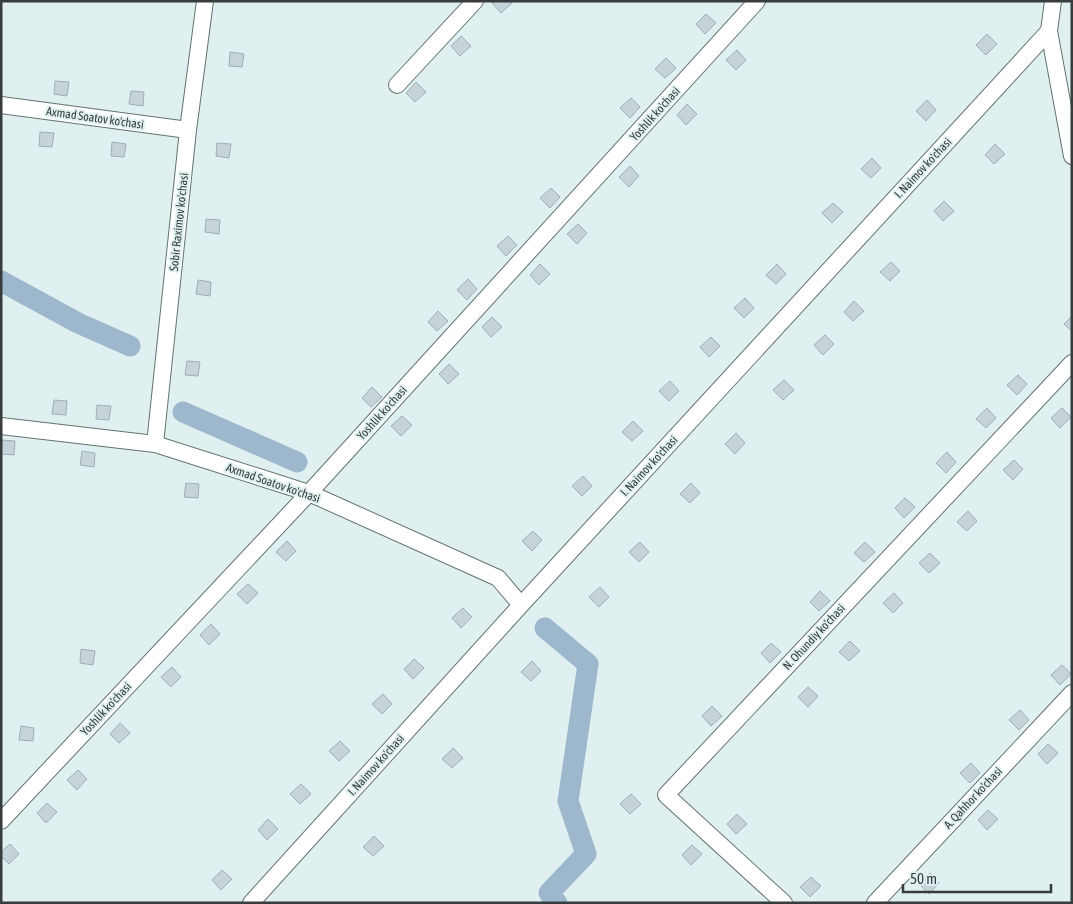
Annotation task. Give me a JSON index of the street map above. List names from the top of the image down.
{
  "streets": {
    "street": [
      "Yoshlik ko'chasi",
      "Axmad Soatov ko'chasi",
      "I. Naimov ko'chasi",
      "Sobir Raximov ko'chasi",
      "N. Ohundiy ko'chasi",
      "A. Qahhor ko'chasi"
    ]
  },
  "crossings": [
    ["Yoshlik ko'chasi", "Axmad Soatov ko'chasi"],
    ["Axmad Soatov ko'chasi", "I. Naimov ko'chasi"],
    ["Axmad Soatov ko'chasi", "Sobir Raximov ko'chasi"]
  ],
  "scale_bar": "50 m"
}
